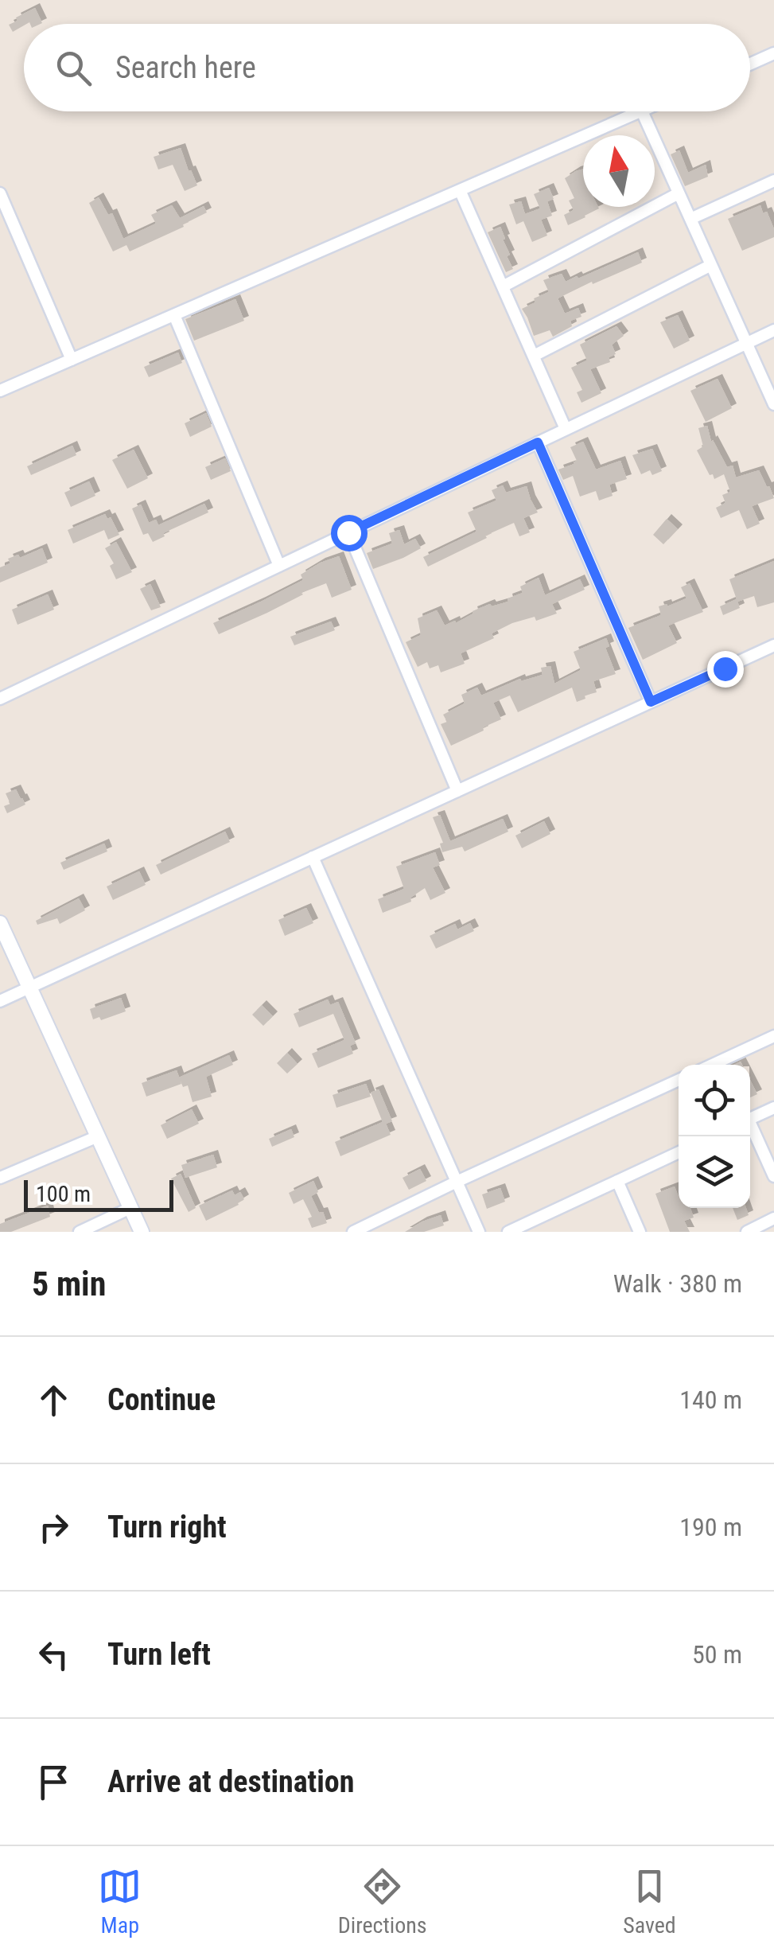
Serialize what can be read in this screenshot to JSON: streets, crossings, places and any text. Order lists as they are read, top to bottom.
{
  "scale_bar": "100 m",
  "north": "top",
  "page": {
    "search": "Search here",
    "scale": "100 m",
    "heading": ["5 min", "Walk · 380 m"],
    "list": [
      ["Continue", "140 m"],
      ["Turn right", "190 m"],
      ["Turn left", "50 m"],
      "Arrive at destination"
    ],
    "nav": ["Map", "Directions", "Saved"]
  }
}
